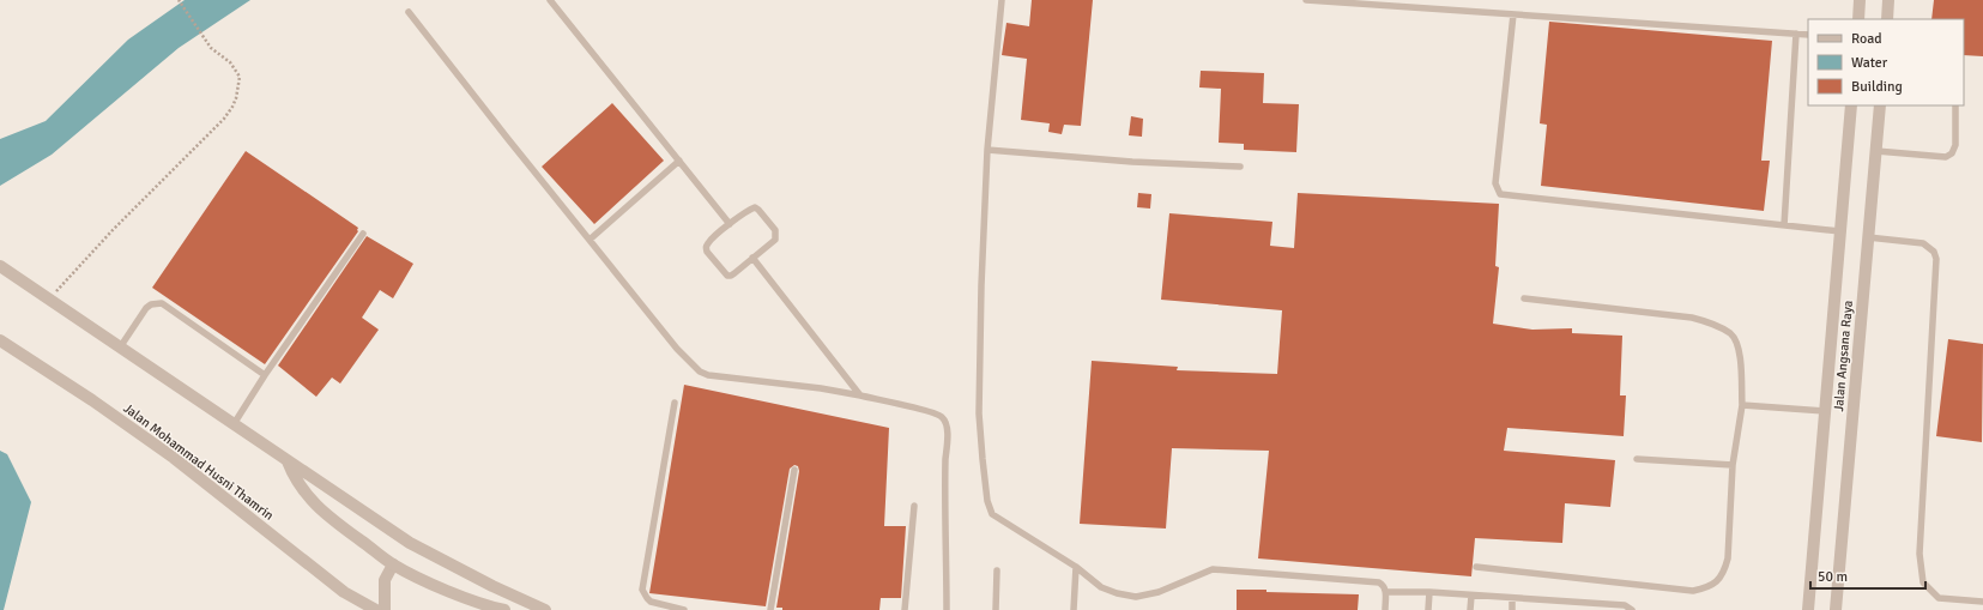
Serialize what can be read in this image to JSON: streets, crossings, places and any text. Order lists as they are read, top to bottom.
{
  "streets": {
    "street": ["Jalan Angsana Raya", "Jalan Mohammad Husni Thamrin"]
  },
  "legend": ["Road", "Water", "Building"],
  "scale_bar": "50 m"
}
